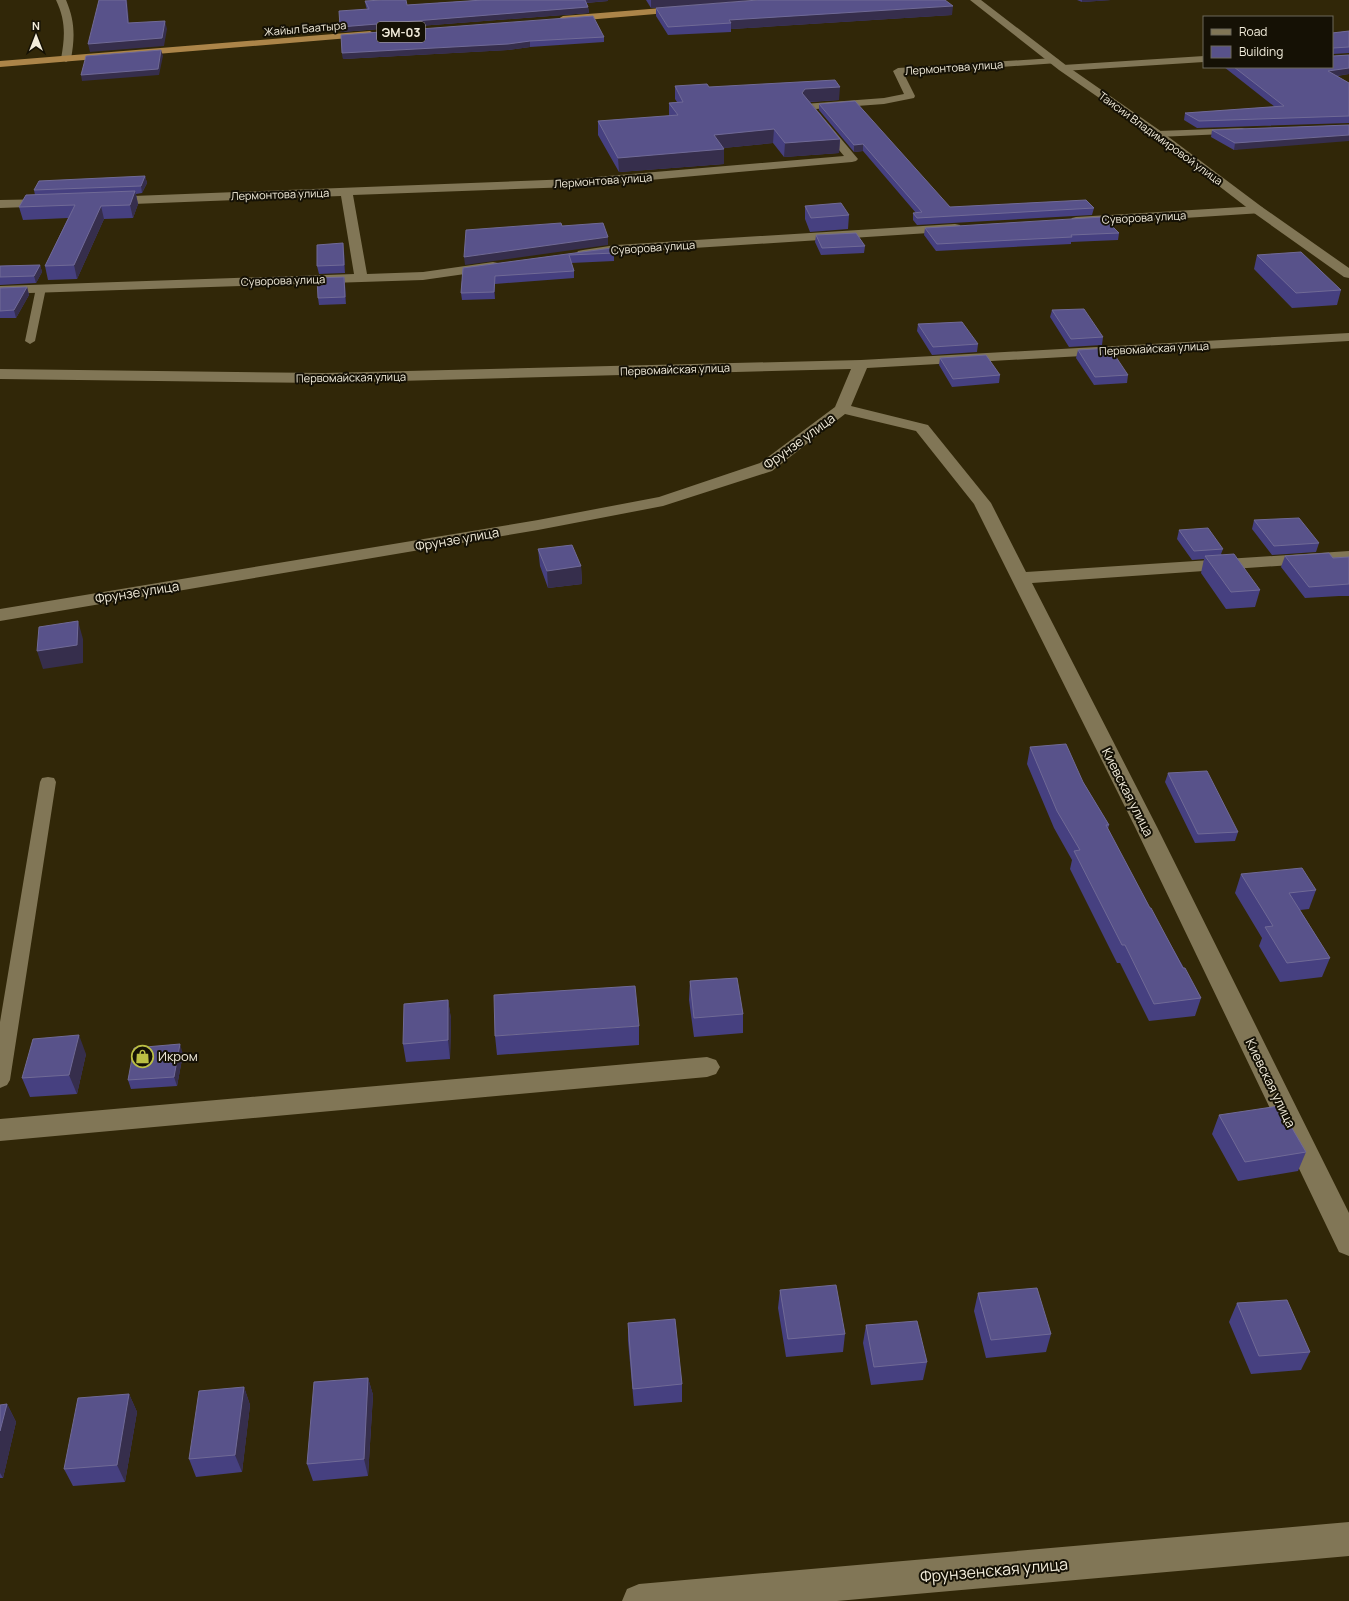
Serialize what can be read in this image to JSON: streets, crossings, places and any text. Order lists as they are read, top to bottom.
{
  "streets": {
    "highway": ["Жайыл Баатыра", "ЭМ-03"],
    "street": [
      "Лермонтова улица",
      "Таисии Владимировой улица",
      "Суворова улица",
      "Первомайская улица",
      "Фрунзе улица",
      "Киевская улица",
      "Фрунзенская улица"
    ]
  },
  "crossings": [
    ["Лермонтова улица", "Таисии Владимировой улица"],
    ["Таисии Владимировой улица", "Суворова улица"],
    ["Первомайская улица", "Фрунзе улица"],
    ["Фрунзе улица", "Киевская улица"]
  ],
  "places": {
    "shop": ["Икром"]
  },
  "legend": ["Road", "Building"],
  "north": "top"
}
